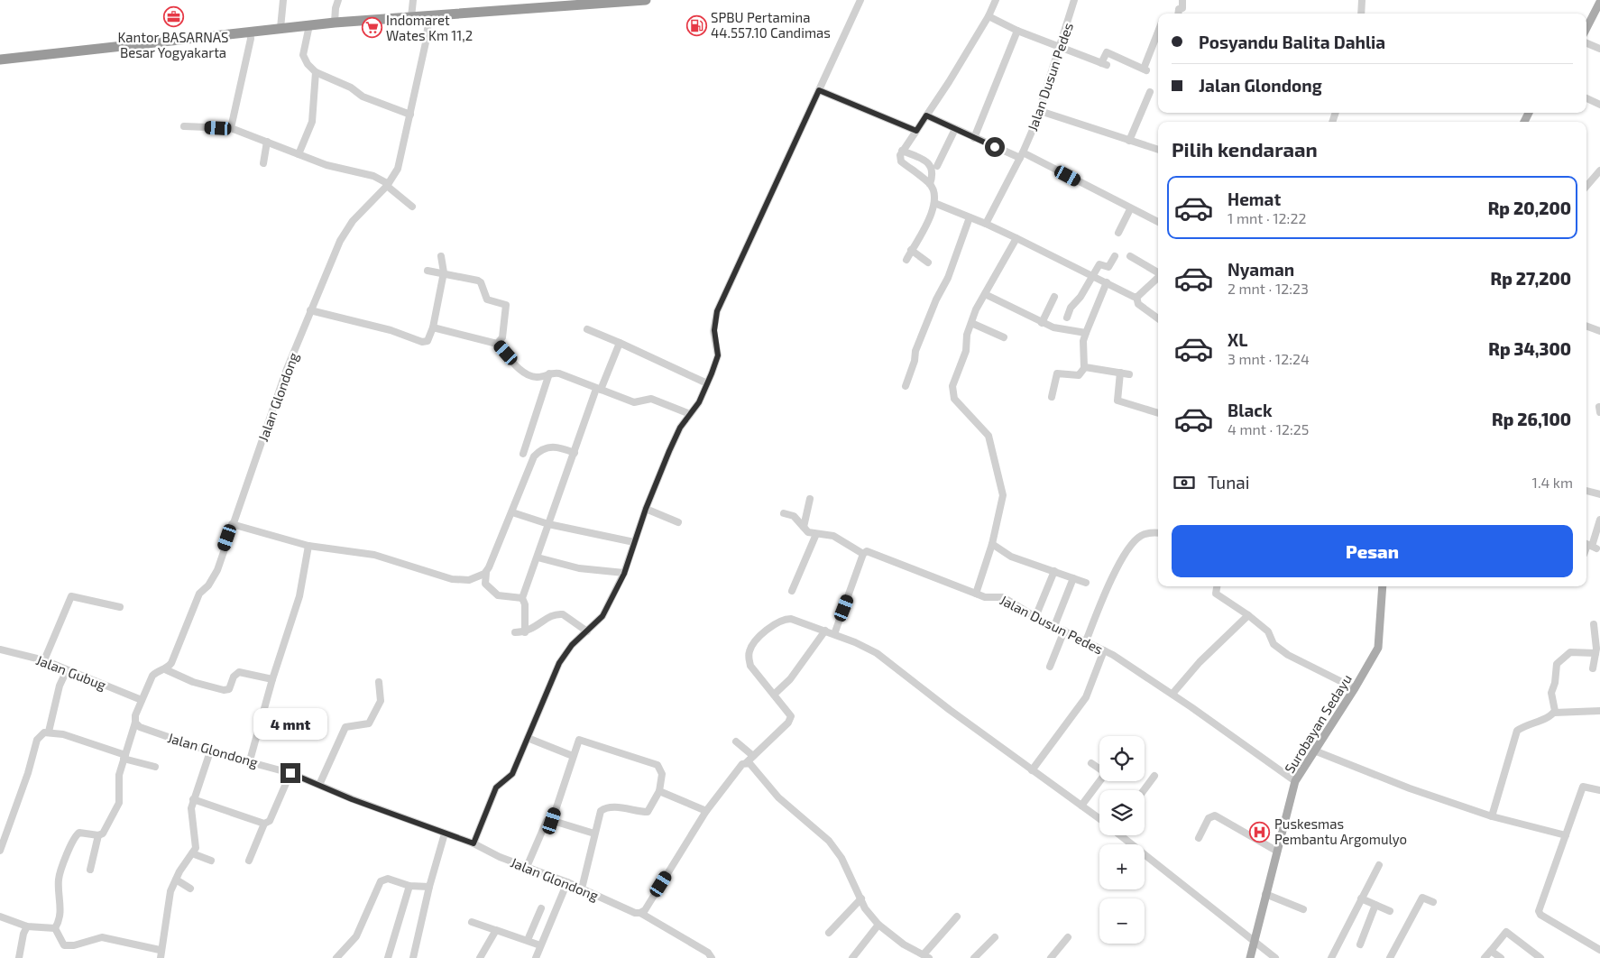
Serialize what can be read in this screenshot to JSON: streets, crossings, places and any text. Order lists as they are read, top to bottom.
{
  "streets": {
    "main road": ["Surobayan Sedayu"],
    "street": ["Jalan Dusun Pedes", "Jalan Glondong", "Jalan Gubug"]
  },
  "crossings": [
    ["Jalan Dusun Pedes", "Surobayan Sedayu"],
    ["Jalan Glondong", "Jalan Gubug"]
  ],
  "places": {
    "office": ["Kantor BASARNAS Besar Yogyakarta"],
    "fuel station": ["SPBU Pertamina 44.557.10 Candimas"],
    "supermarket": ["Indomaret Wates Km 11,2"],
    "hospital": ["Puskesmas Pembantu Argomulyo"]
  },
  "page": {
    "banner": ["Posyandu Balita Dahlia", "Jalan Glondong"],
    "heading": "Pilih kendaraan",
    "list": [
      {
        "name": "Hemat",
        "note": "1 mnt · 12:22",
        "value": "Rp 20,200"
      },
      {
        "name": "Nyaman",
        "note": "2 mnt · 12:23",
        "value": "Rp 27,200"
      },
      {
        "name": "XL",
        "note": "3 mnt · 12:24",
        "value": "Rp 34,300"
      },
      {
        "name": "Black",
        "note": "4 mnt · 12:25",
        "value": "Rp 26,100"
      }
    ],
    "pay": ["Tunai", "1.4 km"],
    "buttons": "Pesan",
    "bubble": "4 mnt",
    "map_buttons": ["+", "−"]
  }
}
